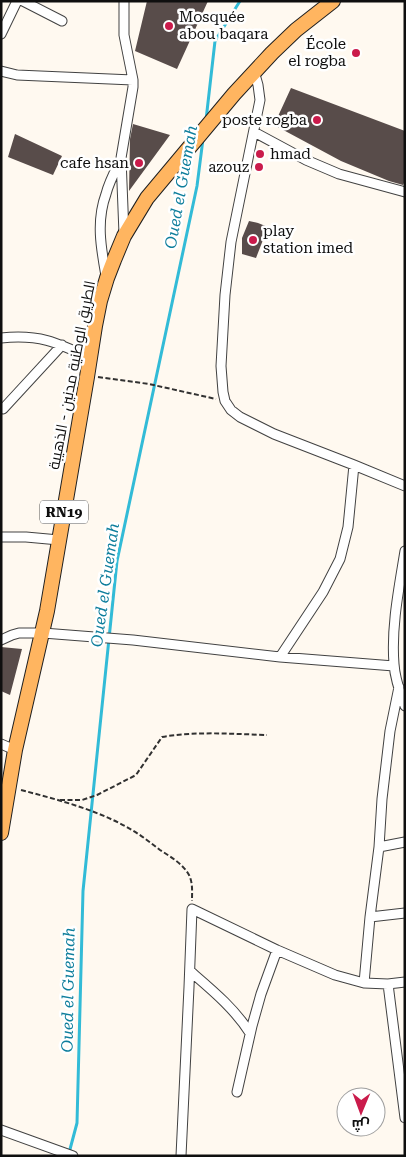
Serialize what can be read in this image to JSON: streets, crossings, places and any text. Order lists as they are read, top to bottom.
{
  "streets": {
    "main road": ["الطريق الوطنية مدنين - الذهيبة", "RN19"]
  },
  "water": ["Oued el Guemah"],
  "places": [
    "Mosquée abou baqara",
    "École el rogba",
    "poste rogba",
    "hmad",
    "cafe hsan",
    "azouz",
    "play station imed"
  ],
  "north": "bottom"
}
